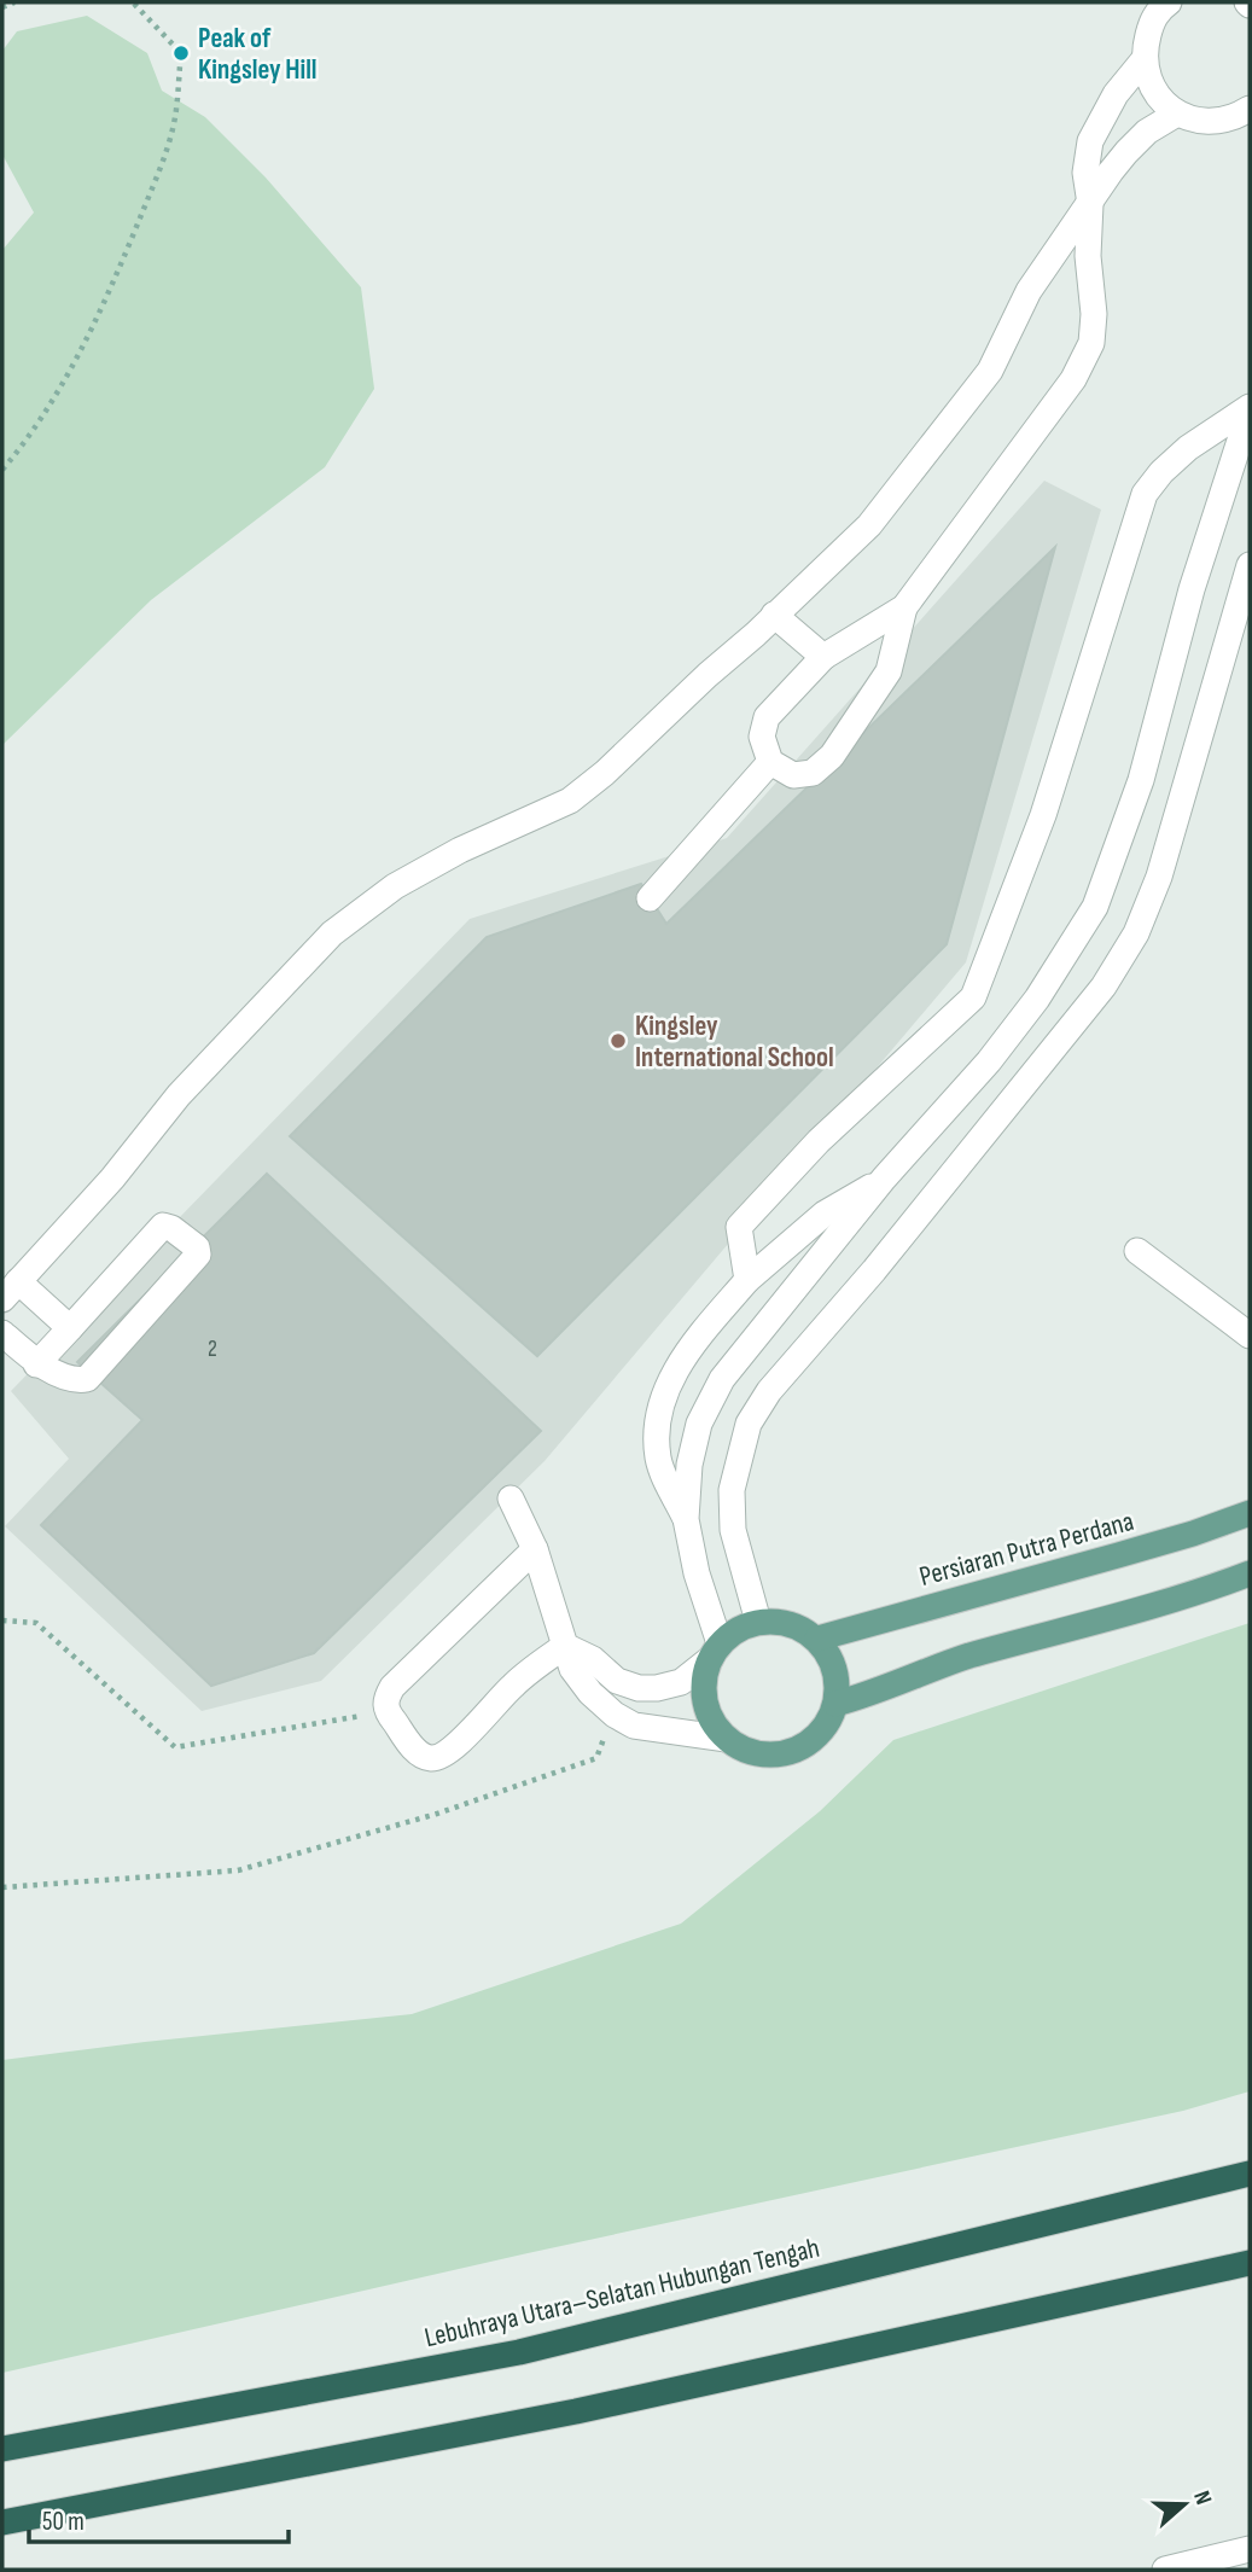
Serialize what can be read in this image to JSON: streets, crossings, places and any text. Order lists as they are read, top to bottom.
{
  "streets": {
    "highway": ["Lebuhraya Utara–Selatan Hubungan Tengah"],
    "main road": ["Persiaran Putra Perdana"]
  },
  "places": ["Peak of Kingsley Hill", "Kingsley International School"],
  "house_numbers": ["2"],
  "scale_bar": "50 m",
  "north": "right"
}
